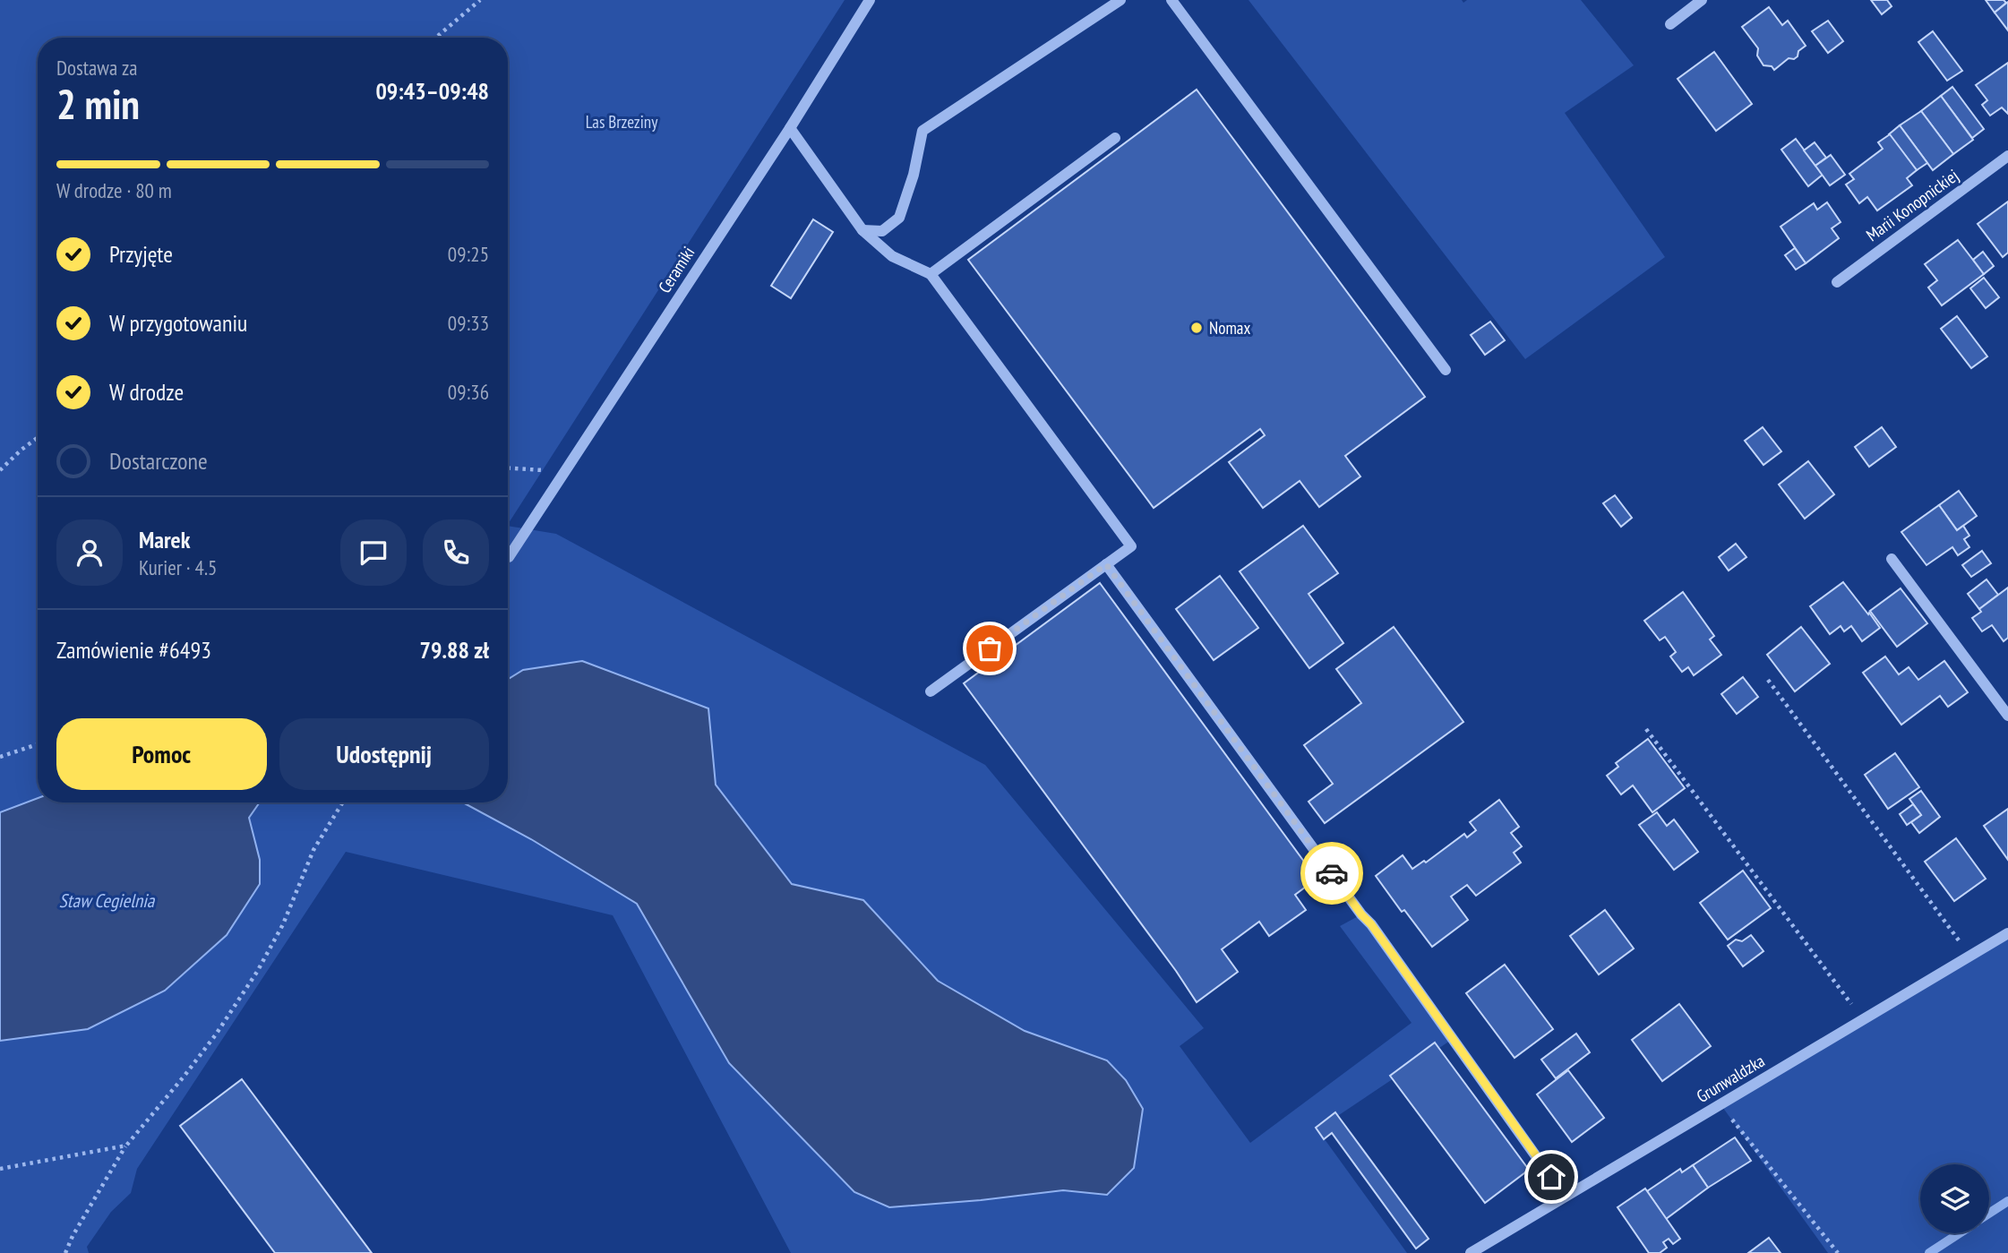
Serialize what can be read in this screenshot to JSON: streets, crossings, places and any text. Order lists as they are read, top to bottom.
{
  "streets": {
    "street": ["Marii Konopnickiej", "Ceramiki", "Grunwaldzka"]
  },
  "water": ["Staw Cegielnia"],
  "parks": ["Las Brzeziny"],
  "places": ["Nomax"],
  "page": {
    "heading": ["2 min", "Dostawa za", "09:43–09:48"],
    "panel": [
      "Marek",
      "Kurier · 4.5",
      "Zamówienie #6493",
      "79.88 zł"
    ],
    "bar": "W drodze · 80 m",
    "list": [
      ["Przyjęte", "09:25"],
      ["W przygotowaniu", "09:33"],
      ["W drodze", "09:36"],
      "Dostarczone"
    ],
    "buttons": ["Pomoc", "Udostępnij"]
  }
}
